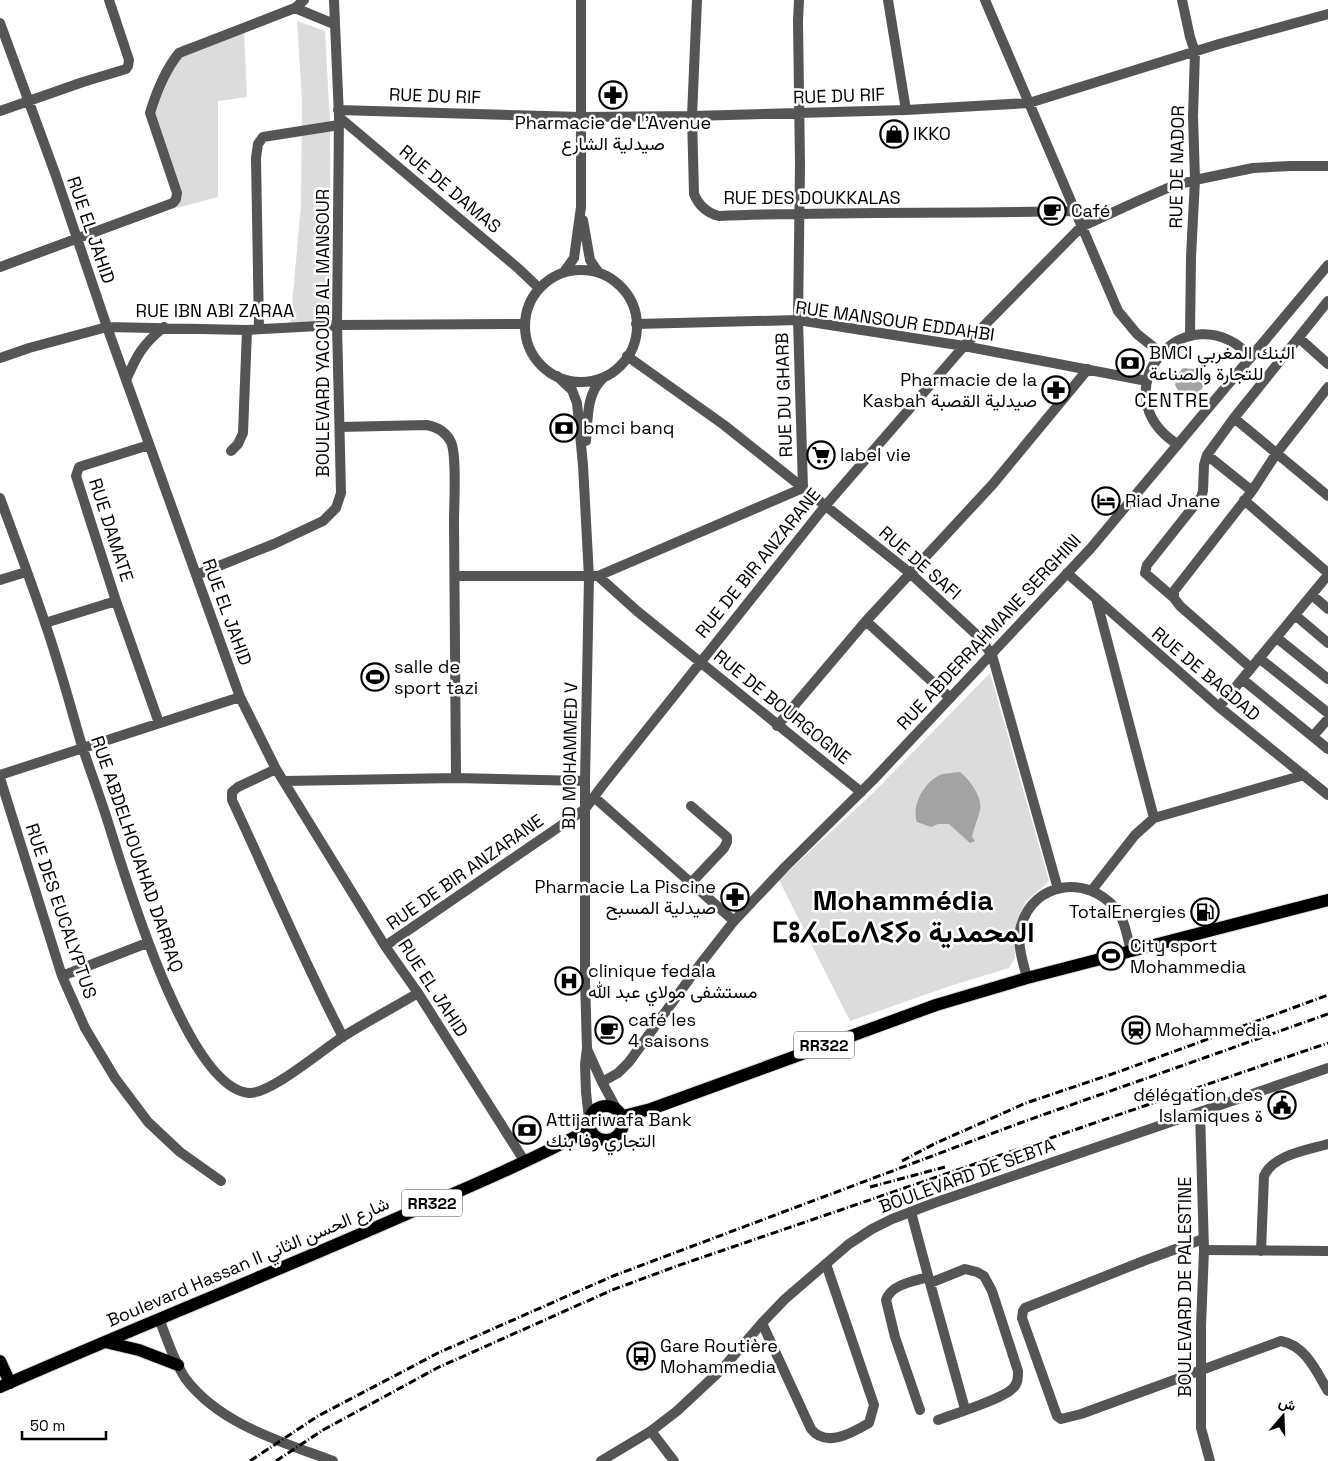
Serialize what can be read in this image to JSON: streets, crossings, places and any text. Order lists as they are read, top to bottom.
{
  "streets": {
    "main road": ["RR322", "Boulevard Hassan II شارع الحسن الثاني"],
    "street": [
      "RUE DU RIF",
      "RUE DE NADOR",
      "RUE DE DAMAS",
      "RUE DES DOUKKALAS",
      "RUE EL JAHID",
      "RUE IBN ABI ZARAA",
      "RUE MANSOUR EDDAHBI",
      "BOULEVARD YACOUB AL MANSOUR",
      "RUE DU GHARB",
      "RUE DAMATE",
      "RUE DE BIR ANZARANE",
      "RUE DE SAFI",
      "RUE ABDERRAHMANE SERGHINI",
      "RUE DE BAGDAD",
      "RUE DE BOURGOGNE",
      "BD MOHAMMED V",
      "RUE ABDELHOUAHAD DARRAQ",
      "RUE DES EUCALYPTUS",
      "BOULEVARD DE SEBTA",
      "BOULEVARD DE PALESTINE"
    ]
  },
  "crossings": [
    ["RUE DU RIF", "RUE DE NADOR"],
    ["RUE DU RIF", "RUE DE DAMAS"],
    ["RUE DU RIF", "RUE DES DOUKKALAS"],
    ["RUE DU RIF", "RUE IBN ABI ZARAA"],
    ["RUE DU RIF", "BOULEVARD YACOUB AL MANSOUR"],
    ["RUE DU RIF", "RUE DU GHARB"],
    ["RUE DE NADOR", "RUE DE BIR ANZARANE"],
    ["RUE DE DAMAS", "RUE IBN ABI ZARAA"],
    ["RUE DE DAMAS", "RUE MANSOUR EDDAHBI"],
    ["RUE DE DAMAS", "BOULEVARD YACOUB AL MANSOUR"],
    ["RUE DE DAMAS", "RUE DE SAFI"],
    ["RUE DE DAMAS", "BD MOHAMMED V"],
    ["RUE DES DOUKKALAS", "RUE DU GHARB"],
    ["RUE EL JAHID", "RUE IBN ABI ZARAA"],
    ["RUE EL JAHID", "BOULEVARD YACOUB AL MANSOUR"],
    ["RUE EL JAHID", "RUE DAMATE"],
    ["RUE EL JAHID", "RUE DE BIR ANZARANE"],
    ["RUE EL JAHID", "RUE ABDELHOUAHAD DARRAQ"],
    ["RUE EL JAHID", "Boulevard Hassan II شارع الحسن الثاني"],
    ["RUE IBN ABI ZARAA", "RUE MANSOUR EDDAHBI"],
    ["RUE IBN ABI ZARAA", "BOULEVARD YACOUB AL MANSOUR"],
    ["RUE IBN ABI ZARAA", "RUE DE SAFI"],
    ["RUE IBN ABI ZARAA", "BD MOHAMMED V"],
    ["RUE MANSOUR EDDAHBI", "RUE DU GHARB"],
    ["RUE MANSOUR EDDAHBI", "RUE DE BIR ANZARANE"],
    ["RUE MANSOUR EDDAHBI", "RUE DE SAFI"],
    ["RUE MANSOUR EDDAHBI", "BD MOHAMMED V"],
    ["RUE DU GHARB", "RUE DE SAFI"],
    ["RUE DAMATE", "RUE ABDELHOUAHAD DARRAQ"],
    ["RUE DE BIR ANZARANE", "RUE DE SAFI"],
    ["RUE DE BIR ANZARANE", "RUE DE BOURGOGNE"],
    ["RUE DE BIR ANZARANE", "BD MOHAMMED V"],
    ["RUE DE SAFI", "RUE ABDERRAHMANE SERGHINI"],
    ["RUE DE SAFI", "BD MOHAMMED V"],
    ["RUE ABDERRAHMANE SERGHINI", "RUE DE BAGDAD"],
    ["RUE ABDERRAHMANE SERGHINI", "RUE DE BOURGOGNE"],
    ["RUE ABDERRAHMANE SERGHINI", "BD MOHAMMED V"],
    ["RUE DE BOURGOGNE", "BD MOHAMMED V"],
    ["BD MOHAMMED V", "RR322"],
    ["BD MOHAMMED V", "Boulevard Hassan II شارع الحسن الثاني"],
    ["RR322", "Boulevard Hassan II شارع الحسن الثاني"],
    ["BOULEVARD DE SEBTA", "BOULEVARD DE PALESTINE"]
  ],
  "districts": ["CENTRE", "Mohammédia ⵎⵓⵃⴰⵎⴰⴷⵉⵢⴰ المحمدية"],
  "places": {
    "pharmacy": ["Pharmacie de L'Avenue صيدلية الشارع", "Pharmacie de la Kasbah صيدلية القصبة", "Pharmacie La Piscine صيدلية المسبح"],
    "shop": ["IKKO"],
    "cafe": ["Café", "café les 4 saisons"],
    "bank": ["BMCI البنك المغربي للتجارة والصناعة", "bmci banq", "Attijariwafa Bank التجاري وفا بنك"],
    "supermarket": ["label vie"],
    "hotel": ["Riad Jnane"],
    "sports": ["salle de sport tazi", "City sport Mohammedia"],
    "fuel station": ["TotalEnergies"],
    "hospital": ["clinique fedala مستشفى مولاي عبد الله"],
    "station": ["Mohammedia"],
    "public building": ["délégation des Islamiques ة"],
    "bus stop": ["Gare Routière Mohammedia"]
  },
  "scale_bar": "50 m",
  "north": "top"
}
